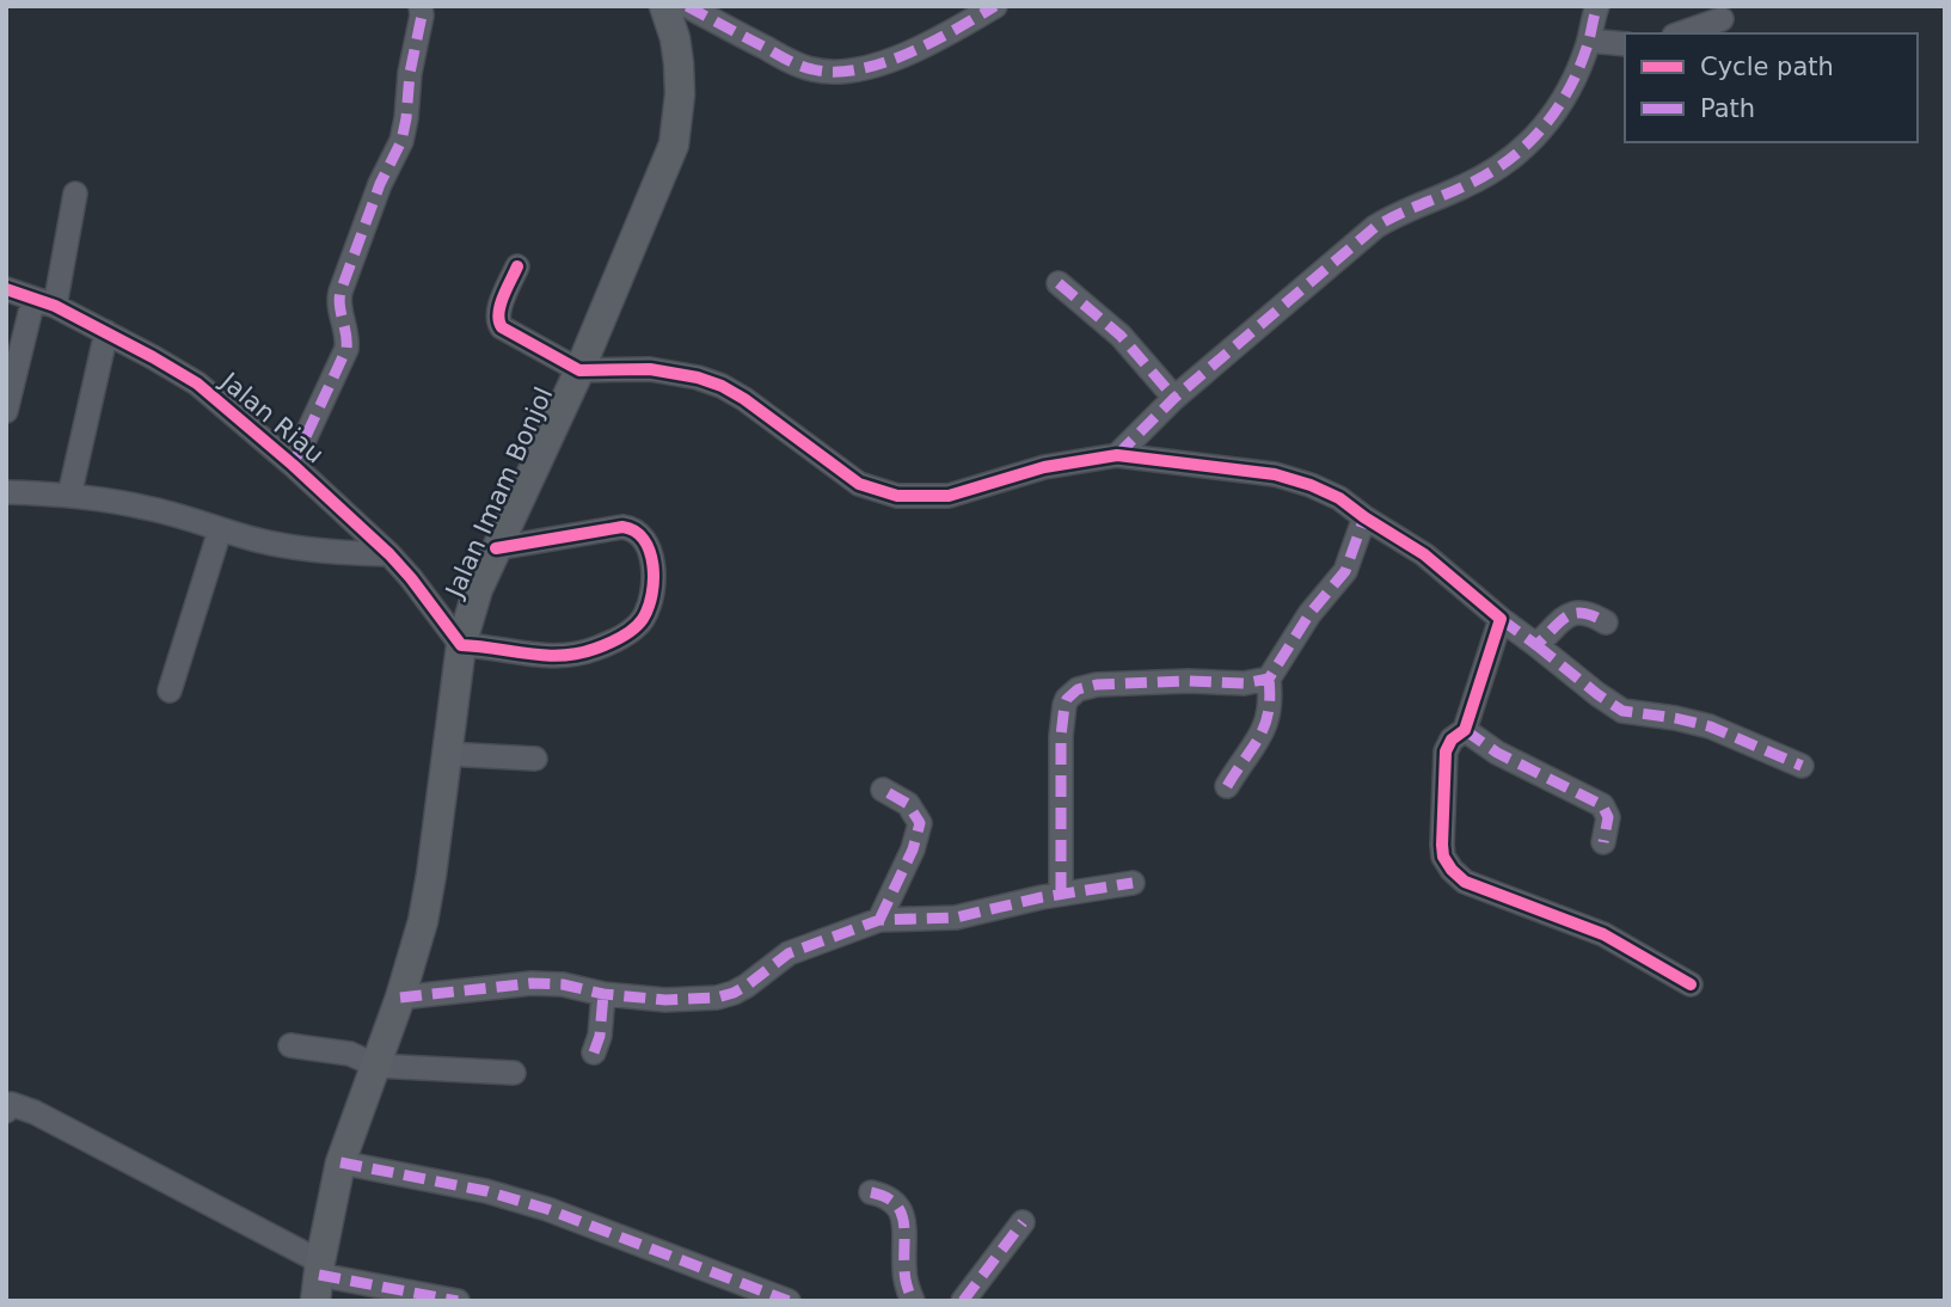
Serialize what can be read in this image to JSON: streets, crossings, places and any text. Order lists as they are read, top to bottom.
{
  "streets": {
    "main road": ["Jalan Imam Bonjol"],
    "street": ["Jalan Riau"]
  },
  "crossings": [
    ["Jalan Riau", "Jalan Imam Bonjol"]
  ],
  "legend": ["Cycle path", "Path"]
}
